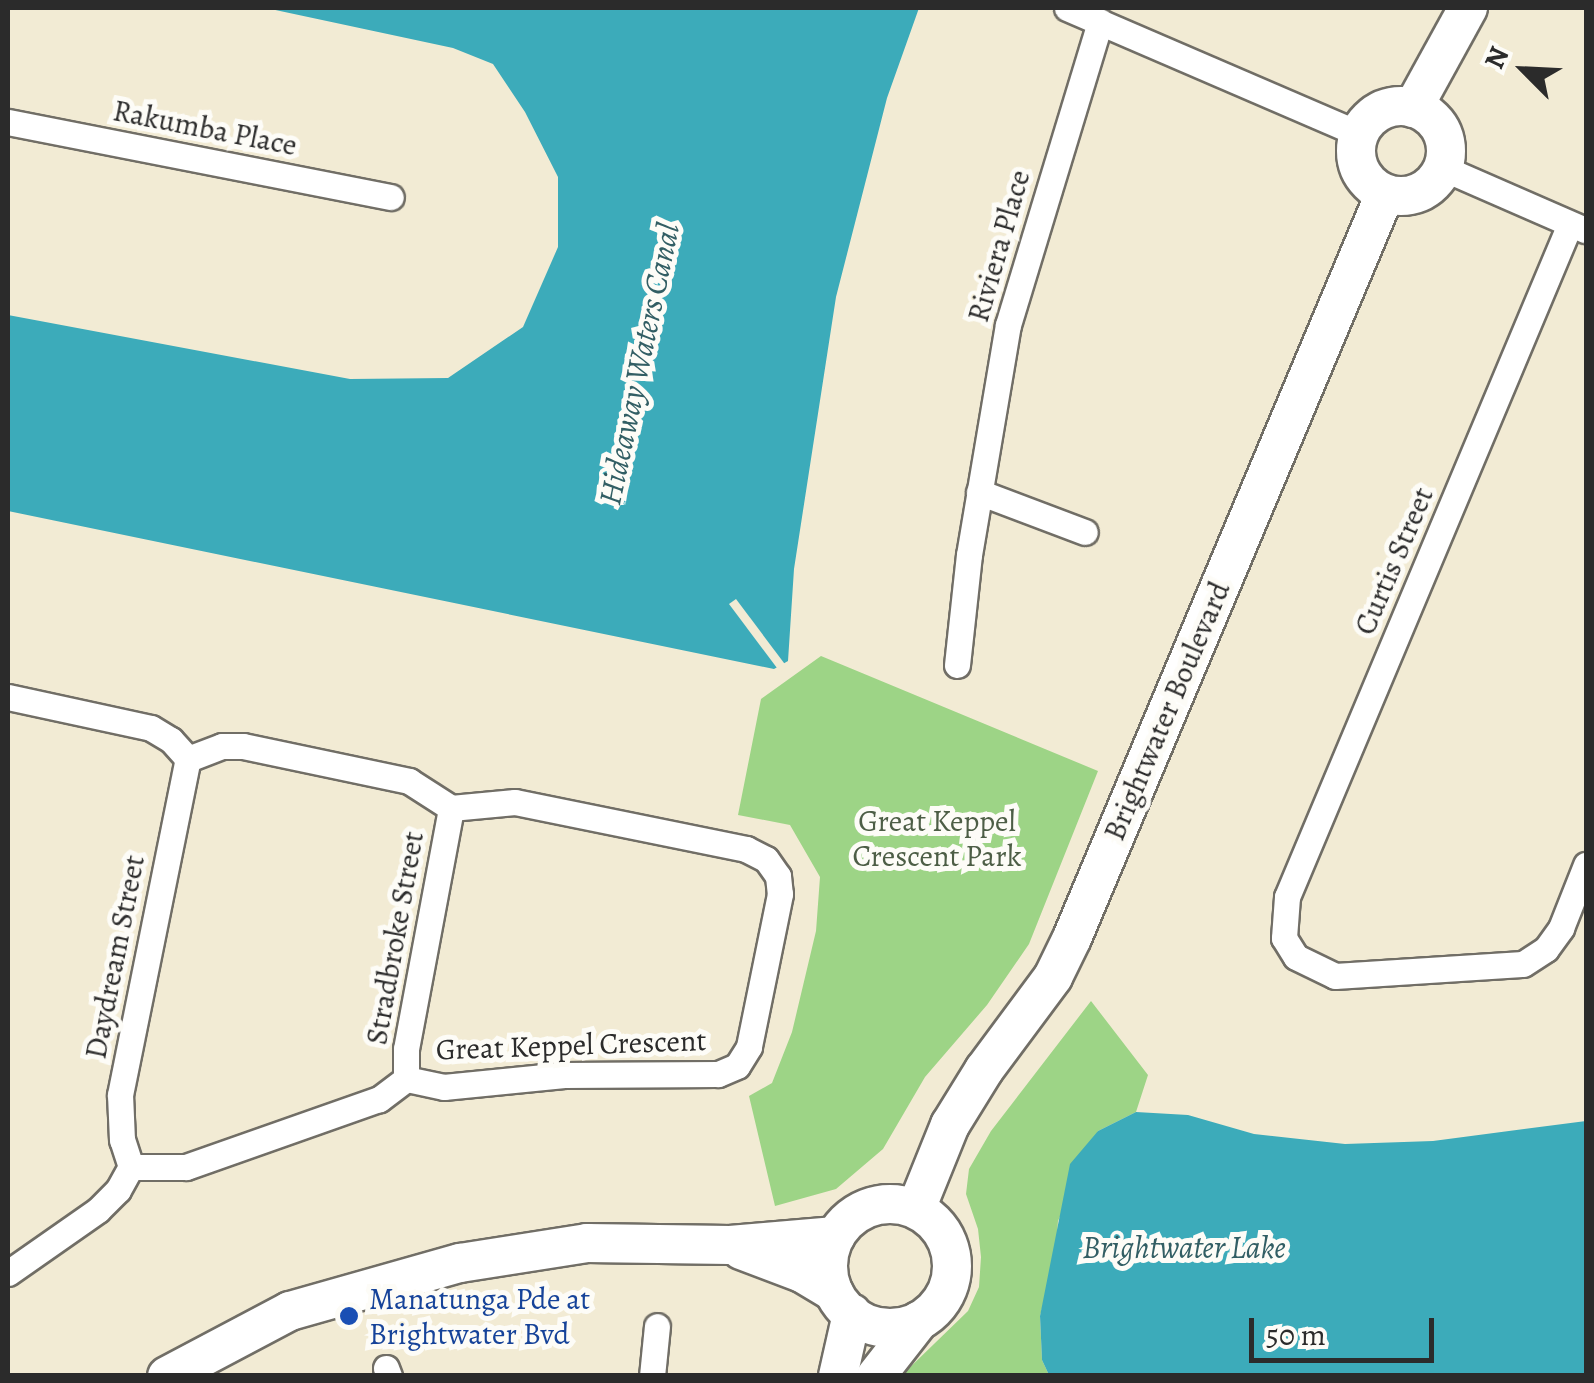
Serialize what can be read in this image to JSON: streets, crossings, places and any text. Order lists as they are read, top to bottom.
{
  "streets": {
    "street": [
      "Rakumba Place",
      "Riviera Place",
      "Curtis Street",
      "Brightwater Boulevard",
      "Stradbroke Street",
      "Daydream Street",
      "Great Keppel Crescent"
    ]
  },
  "crossings": [
    ["Stradbroke Street", "Great Keppel Crescent"],
    ["Daydream Street", "Great Keppel Crescent"]
  ],
  "water": ["Hideaway Waters Canal", "Brightwater Lake"],
  "parks": ["Great Keppel Crescent Park"],
  "places": ["Manatunga Pde at Brightwater Bvd"],
  "scale_bar": "50 m",
  "north": "top left"
}
